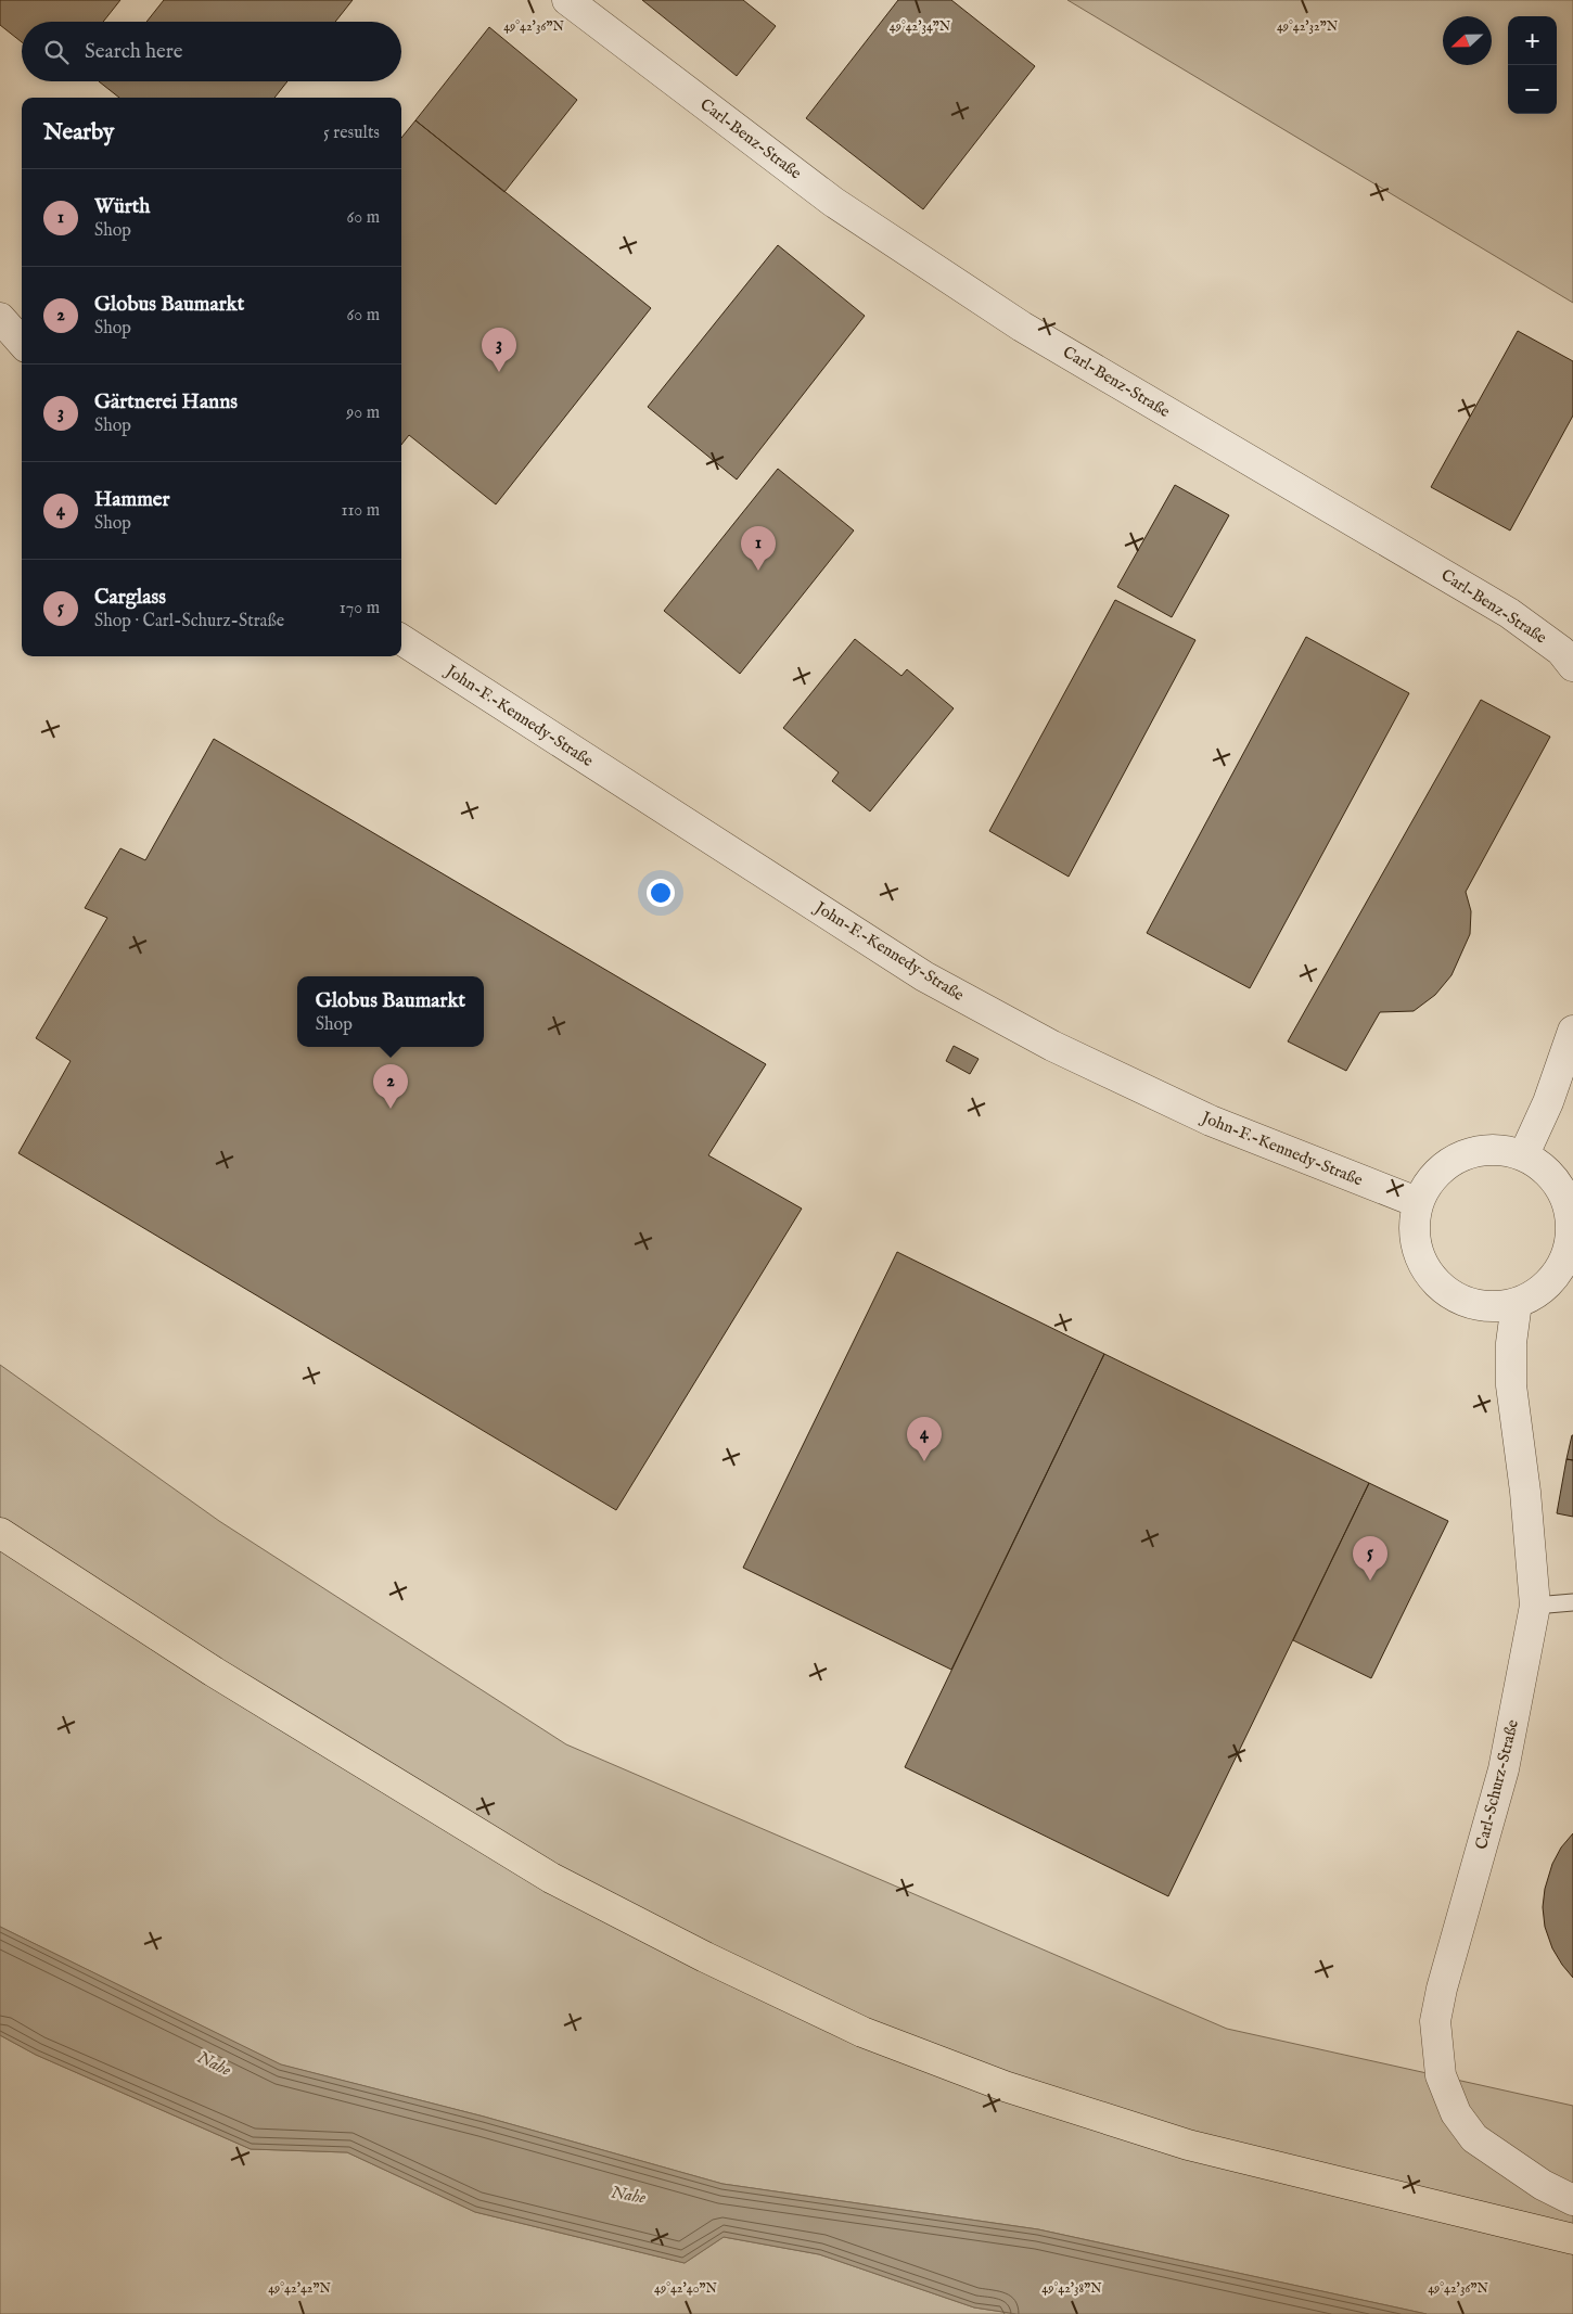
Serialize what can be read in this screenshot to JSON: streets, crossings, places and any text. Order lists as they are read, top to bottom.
{
  "streets": {
    "street": ["Carl-Benz-Straße", "John-F.-Kennedy-Straße", "Carl-Schurz-Straße"]
  },
  "crossings": [
    ["John-F.-Kennedy-Straße", "Carl-Schurz-Straße"]
  ],
  "water": ["Nahe"],
  "north": "left",
  "page": {
    "map_buttons": ["+", "−"],
    "search": "Search here",
    "heading": ["Nearby", "5 results"],
    "list": [
      {
        "mark": "1",
        "name": "Würth",
        "note": "Shop",
        "value": "60 m"
      },
      {
        "mark": "2",
        "name": "Globus Baumarkt",
        "note": "Shop",
        "value": "60 m"
      },
      {
        "mark": "3",
        "name": "Gärtnerei Hanns",
        "note": "Shop",
        "value": "90 m"
      },
      {
        "mark": "4",
        "name": "Hammer",
        "note": "Shop",
        "value": "110 m"
      },
      {
        "mark": "5",
        "name": "Carglass",
        "note": "Shop · Carl-Schurz-Straße",
        "value": "170 m"
      }
    ],
    "pins": [
      "3",
      "1",
      "2",
      "4",
      "5"
    ],
    "popup": ["Globus Baumarkt", "Shop"]
  },
  "coordinates": [
    "49°42'36\"N",
    "49°42'34\"N",
    "49°42'32\"N",
    "49°42'42\"N",
    "49°42'40\"N",
    "49°42'38\"N"
  ]
}
